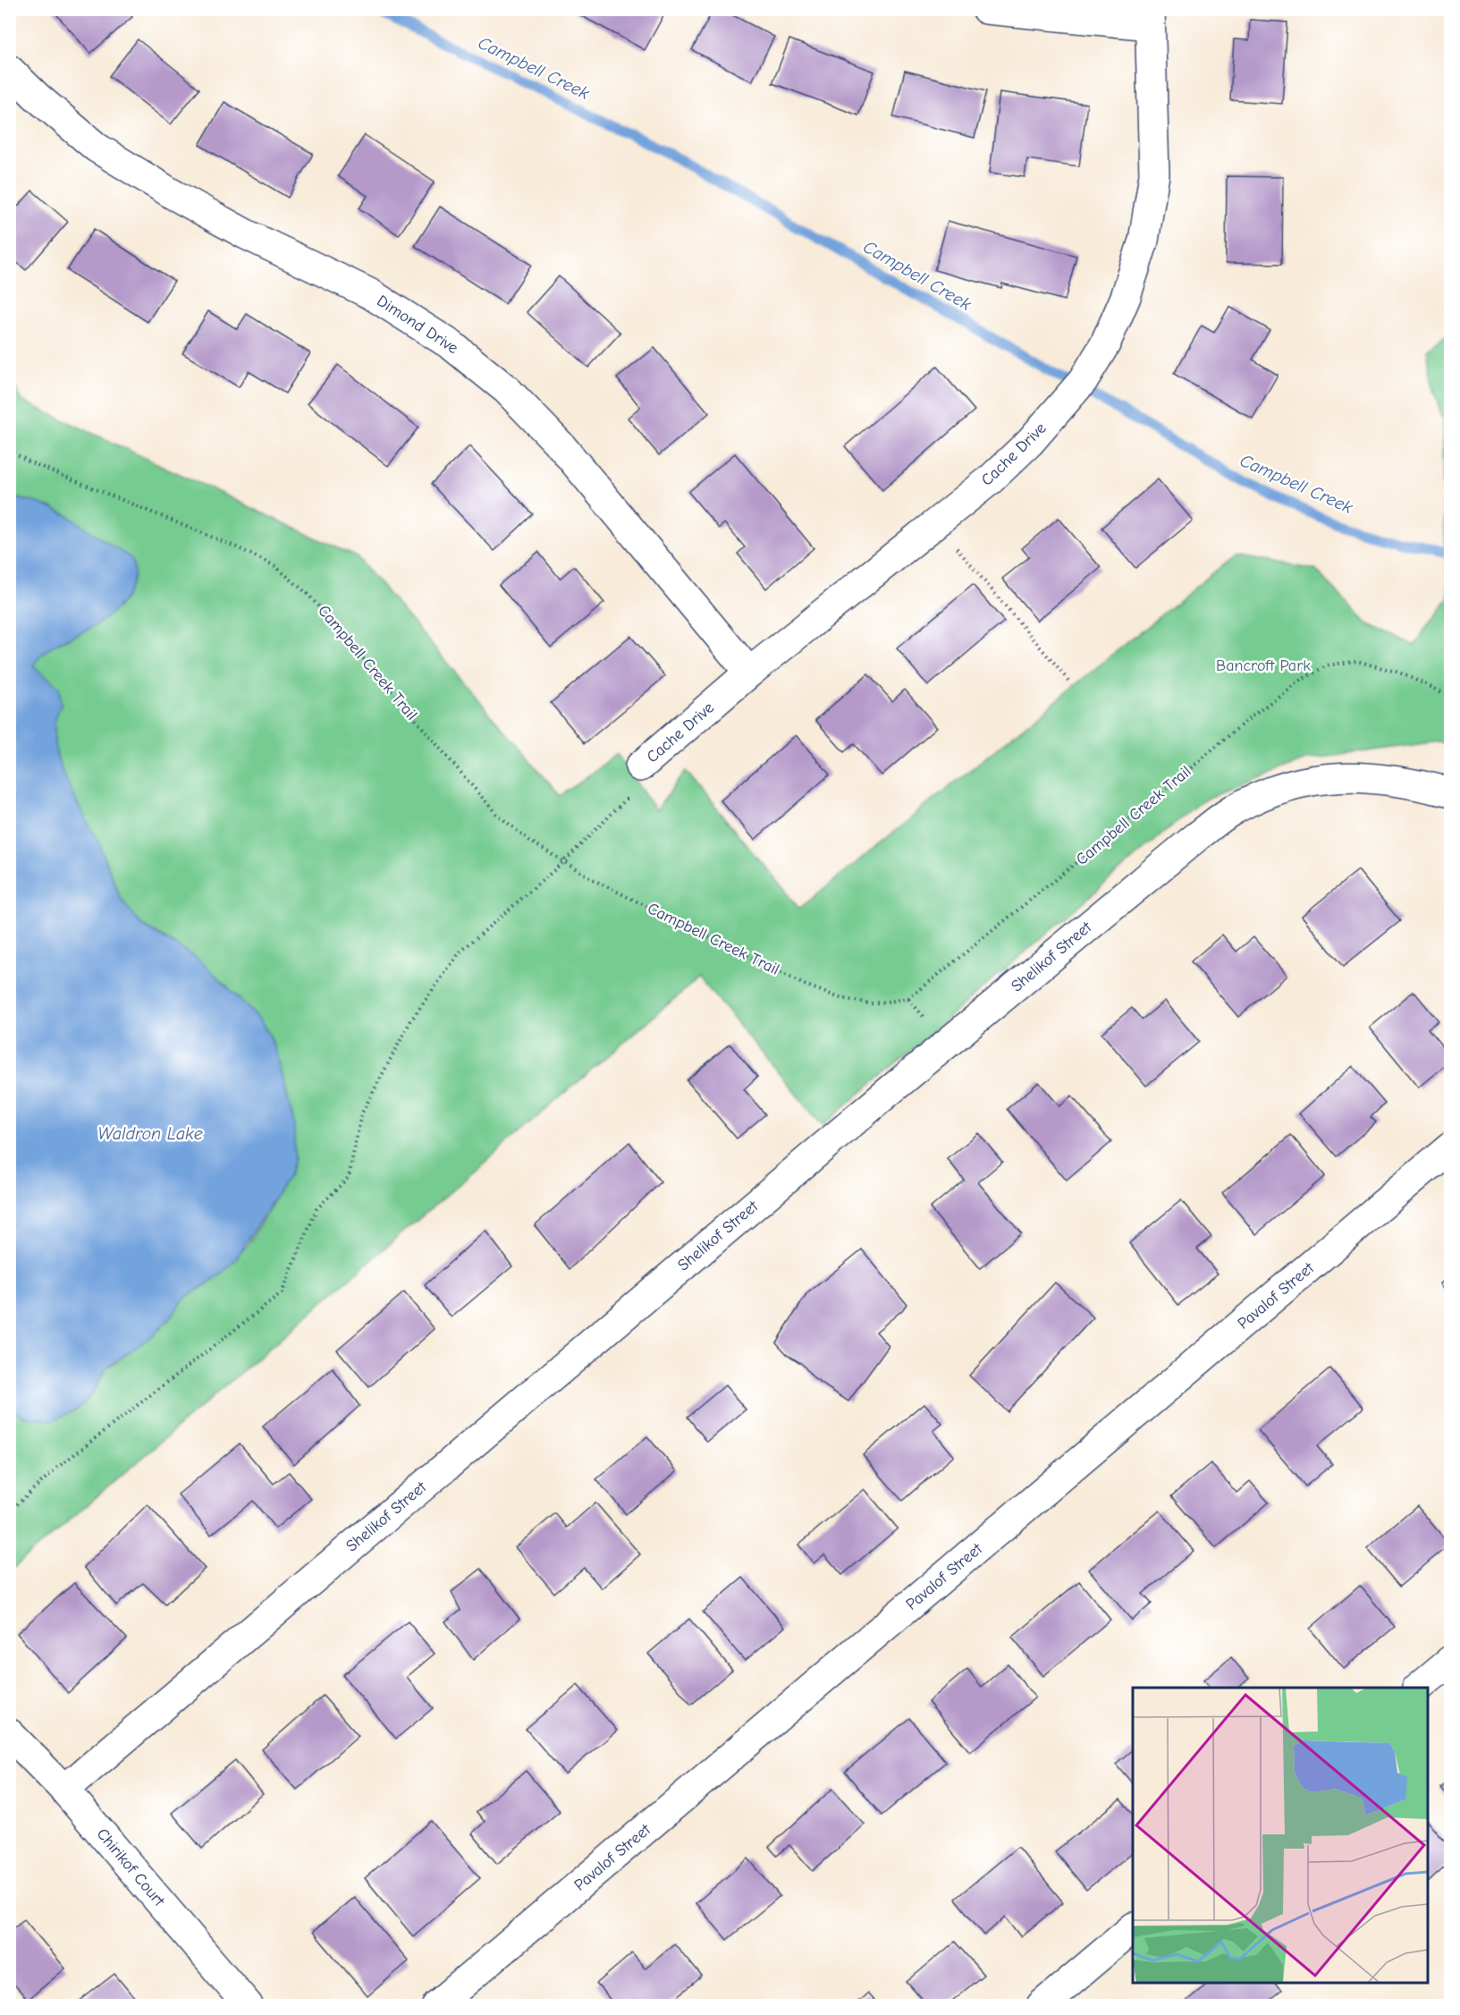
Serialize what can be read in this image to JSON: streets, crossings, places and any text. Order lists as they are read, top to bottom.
{
  "streets": {
    "street": [
      "Dimond Drive",
      "Cache Drive",
      "Shelikof Street",
      "Pavalof Street",
      "Chirikof Court"
    ],
    "path": ["Campbell Creek Trail"]
  },
  "crossings": [
    ["Dimond Drive", "Cache Drive"],
    ["Shelikof Street", "Chirikof Court"]
  ],
  "water": ["Campbell Creek", "Waldron Lake"],
  "parks": ["Bancroft Park"]
}
